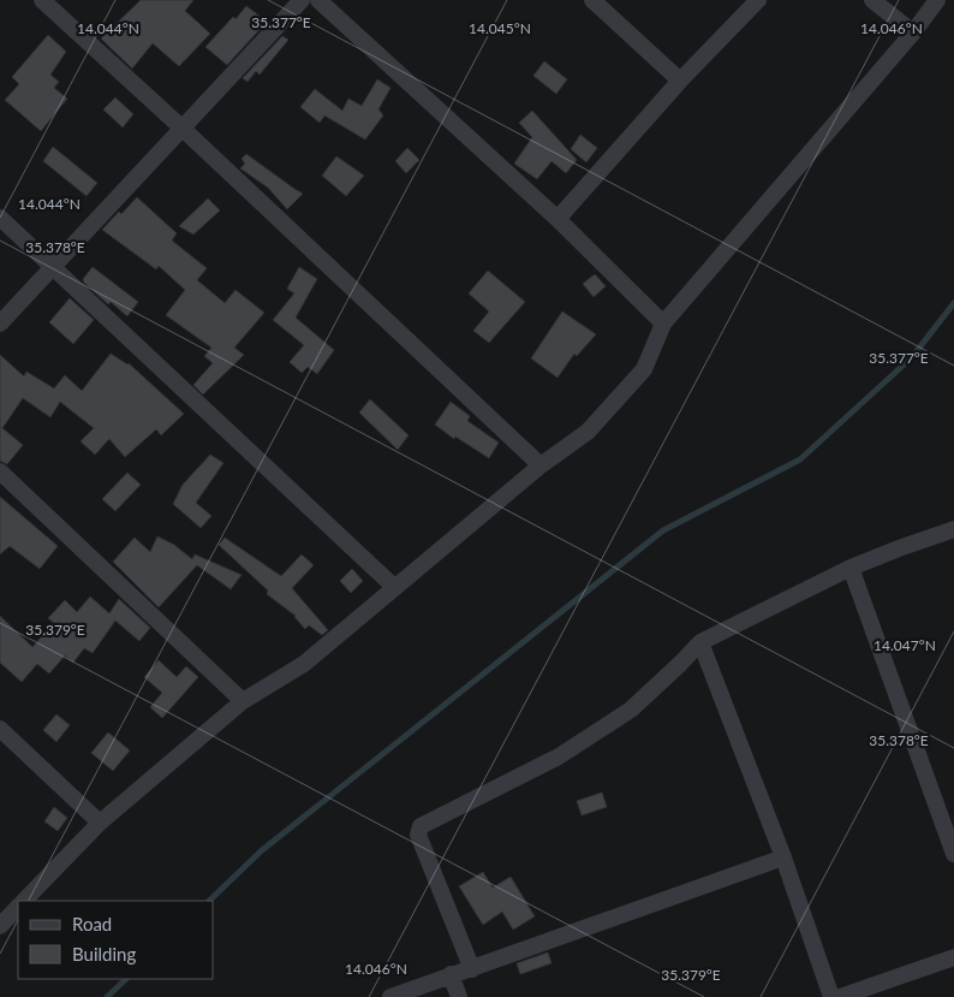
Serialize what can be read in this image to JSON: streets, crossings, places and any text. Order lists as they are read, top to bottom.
{
  "legend": ["Road", "Building"],
  "coordinates": [
    "35.377°E",
    "14.044°N",
    "14.045°N",
    "14.046°N",
    "35.378°E",
    "35.379°E",
    "14.047°N"
  ]
}
